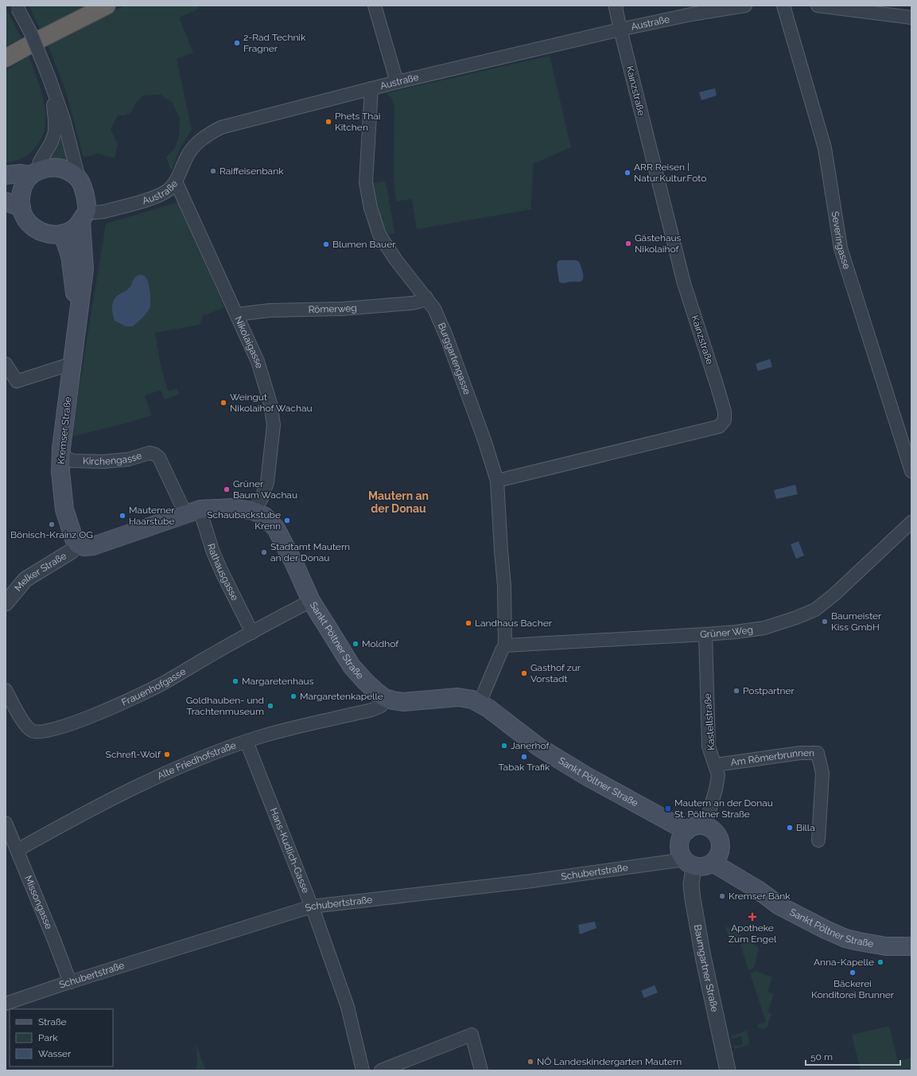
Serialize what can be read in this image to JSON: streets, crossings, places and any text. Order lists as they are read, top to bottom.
{
  "streets": {
    "main road": ["Kremser Straße", "Sankt Pöltner Straße"],
    "street": [
      "Austraße",
      "Kainzstraße",
      "Severingasse",
      "Römerweg",
      "Nikolaigasse",
      "Burggartengasse",
      "Kirchengasse",
      "Rathausgasse",
      "Melker Straße",
      "Grüner Weg",
      "Frauenhofgasse",
      "Kastellstraße",
      "Am Römerbrunnen",
      "Alte Friedhofstraße",
      "Hans-Kudlich-Gasse",
      "Schubertstraße",
      "Missongasse",
      "Baumgartner Straße"
    ]
  },
  "crossings": [
    ["Austraße", "Kainzstraße"],
    ["Austraße", "Nikolaigasse"],
    ["Austraße", "Burggartengasse"],
    ["Austraße", "Kremser Straße"],
    ["Kainzstraße", "Burggartengasse"],
    ["Römerweg", "Nikolaigasse"],
    ["Römerweg", "Burggartengasse"],
    ["Nikolaigasse", "Sankt Pöltner Straße"],
    ["Burggartengasse", "Grüner Weg"],
    ["Kremser Straße", "Kirchengasse"],
    ["Kremser Straße", "Melker Straße"],
    ["Kremser Straße", "Sankt Pöltner Straße"],
    ["Kirchengasse", "Rathausgasse"],
    ["Kirchengasse", "Sankt Pöltner Straße"],
    ["Rathausgasse", "Sankt Pöltner Straße"],
    ["Rathausgasse", "Frauenhofgasse"],
    ["Melker Straße", "Sankt Pöltner Straße"],
    ["Grüner Weg", "Kastellstraße"],
    ["Sankt Pöltner Straße", "Frauenhofgasse"],
    ["Sankt Pöltner Straße", "Kastellstraße"],
    ["Sankt Pöltner Straße", "Alte Friedhofstraße"],
    ["Sankt Pöltner Straße", "Schubertstraße"],
    ["Sankt Pöltner Straße", "Baumgartner Straße"],
    ["Kastellstraße", "Am Römerbrunnen"],
    ["Kastellstraße", "Schubertstraße"],
    ["Kastellstraße", "Baumgartner Straße"],
    ["Alte Friedhofstraße", "Hans-Kudlich-Gasse"],
    ["Alte Friedhofstraße", "Missongasse"],
    ["Hans-Kudlich-Gasse", "Schubertstraße"],
    ["Schubertstraße", "Missongasse"],
    ["Schubertstraße", "Baumgartner Straße"]
  ],
  "districts": ["Mautern an der Donau"],
  "places": {
    "other": [
      "2-Rad Technik Fragner",
      "Phets Thai Kitchen",
      "Raiffeisenbank",
      "ARR Reisen | Natur.Kultur.Foto",
      "Gästehaus Nikolaihof",
      "Blumen Bauer",
      "Weingut Nikolaihof Wachau",
      "Grüner Baum Wachau",
      "Mauterner Haarstube",
      "Schaubackstube Krenn",
      "Bönisch-Krainz OG",
      "Stadtamt Mautern an der Donau",
      "Baumeister Kiss GmbH",
      "Landhaus Bacher",
      "Moldhof",
      "Gasthof zur Vorstadt",
      "Margaretenhaus",
      "Postpartner",
      "Margaretenkapelle",
      "Goldhauben- und Trachtenmuseum",
      "Janerhof",
      "Schrefl-Wolf",
      "Tabak Trafik",
      "Billa",
      "Kremser Bank",
      "Anna-Kapelle",
      "Bäckerei Konditorei Brunner",
      "NÖ Landeskindergarten Mautern"
    ],
    "transit": ["Mautern an der Donau St. Pöltner Straße"],
    "health": ["Apotheke Zum Engel"]
  },
  "legend": ["Straße", "Park", "Wasser"],
  "scale_bar": "50 m"
}
